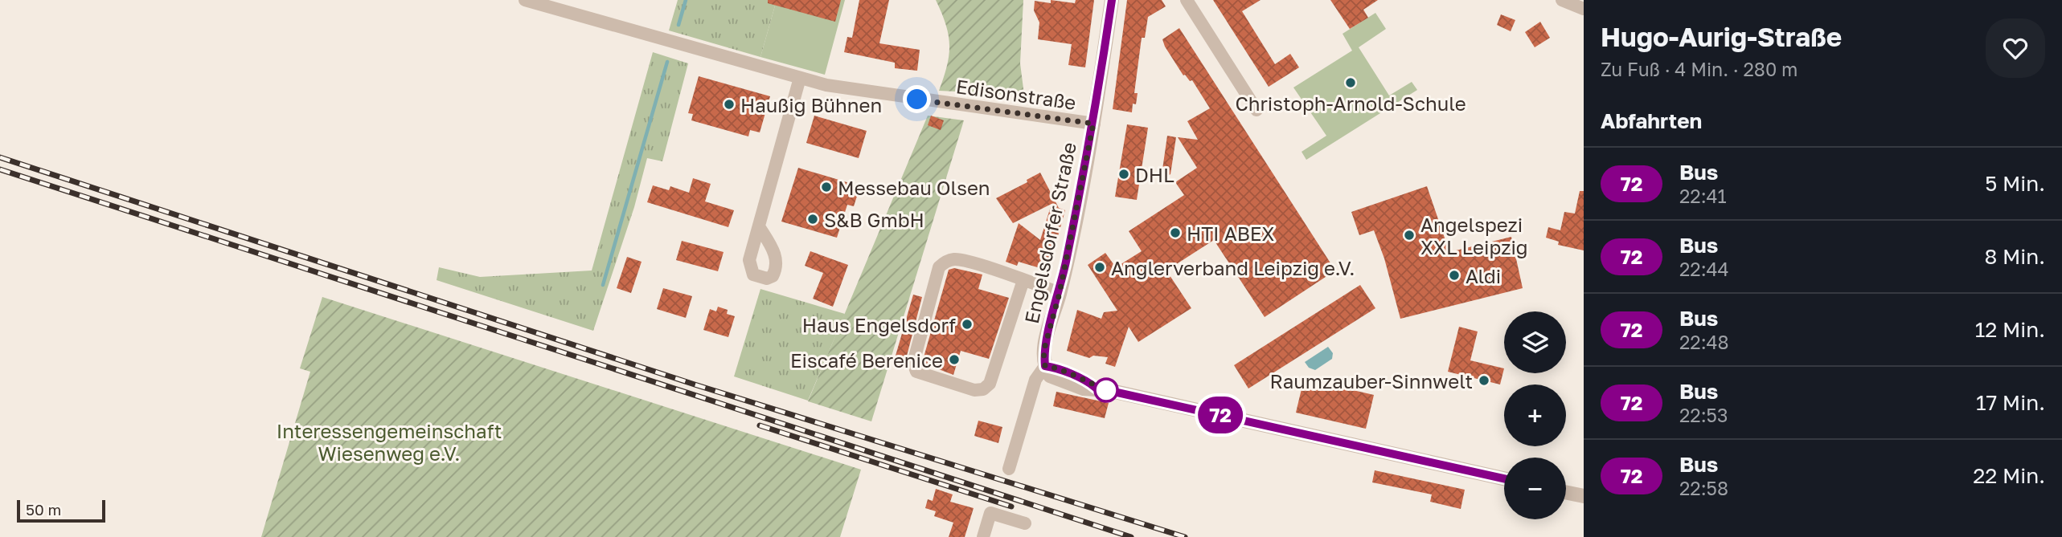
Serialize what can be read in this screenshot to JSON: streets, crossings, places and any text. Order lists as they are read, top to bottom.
{
  "streets": {
    "street": ["Edisonstraße", "Engelsdorfer Straße"]
  },
  "crossings": [
    ["Edisonstraße", "Engelsdorfer Straße"]
  ],
  "parks": ["Interessengemeinschaft Wiesenweg e.V."],
  "places": [
    "Christoph-Arnold-Schule",
    "Haußig Bühnen",
    "DHL",
    "Messebau Olsen",
    "S&B GmbH",
    "HTI ABEX",
    "Angelspezi XXL Leipzig",
    "Anglerverband Leipzig e.V.",
    "Aldi",
    "Haus Engelsdorf",
    "Eiscafé Berenice",
    "Raumzauber-Sinnwelt"
  ],
  "lines": ["bus line 72"],
  "scale_bar": "50 m",
  "page": {
    "on_map": "72",
    "heading": [
      ["Hugo-Aurig-Straße", "Zu Fuß · 4 Min. · 280 m"],
      "Abfahrten"
    ],
    "list": [
      {
        "mark": "72",
        "name": "Bus",
        "note": "22:41",
        "value": "5 Min."
      },
      {
        "mark": "72",
        "name": "Bus",
        "note": "22:44",
        "value": "8 Min."
      },
      {
        "mark": "72",
        "name": "Bus",
        "note": "22:48",
        "value": "12 Min."
      },
      {
        "mark": "72",
        "name": "Bus",
        "note": "22:53",
        "value": "17 Min."
      },
      {
        "mark": "72",
        "name": "Bus",
        "note": "22:58",
        "value": "22 Min."
      }
    ],
    "map_buttons": ["+", "−"],
    "scale": "50 m"
  }
}
